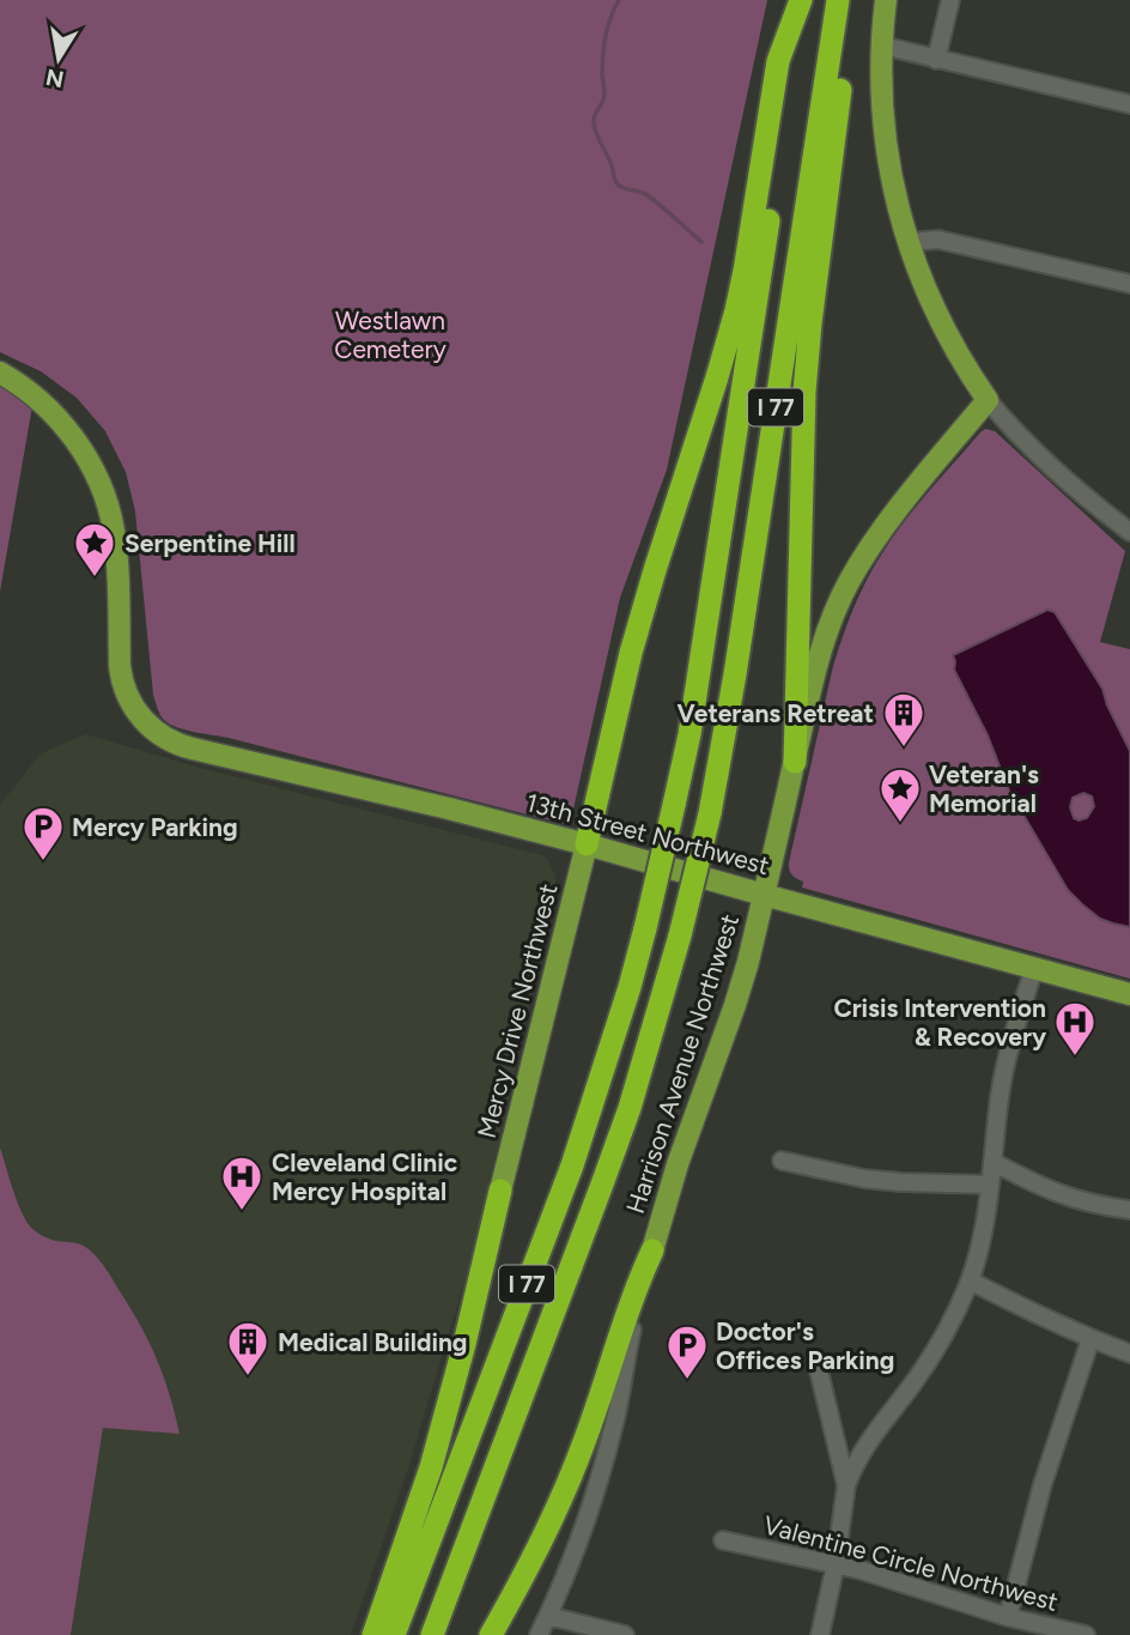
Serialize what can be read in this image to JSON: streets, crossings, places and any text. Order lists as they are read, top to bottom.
{
  "streets": {
    "highway": ["I 77"],
    "main road": ["13th Street Northwest", "Mercy Drive Northwest", "Harrison Avenue Northwest"],
    "street": ["Valentine Circle Northwest"]
  },
  "crossings": [
    ["13th Street Northwest", "Mercy Drive Northwest"],
    ["13th Street Northwest", "Harrison Avenue Northwest"]
  ],
  "parks": ["Westlawn Cemetery"],
  "places": {
    "place": ["Serpentine Hill", "Veteran's Memorial"],
    "building": ["Veterans Retreat", "Medical Building"],
    "parking": ["Mercy Parking", "Doctor's Offices Parking"],
    "hospital": ["Crisis Intervention & Recovery", "Cleveland Clinic Mercy Hospital"]
  },
  "north": "bottom"
}
